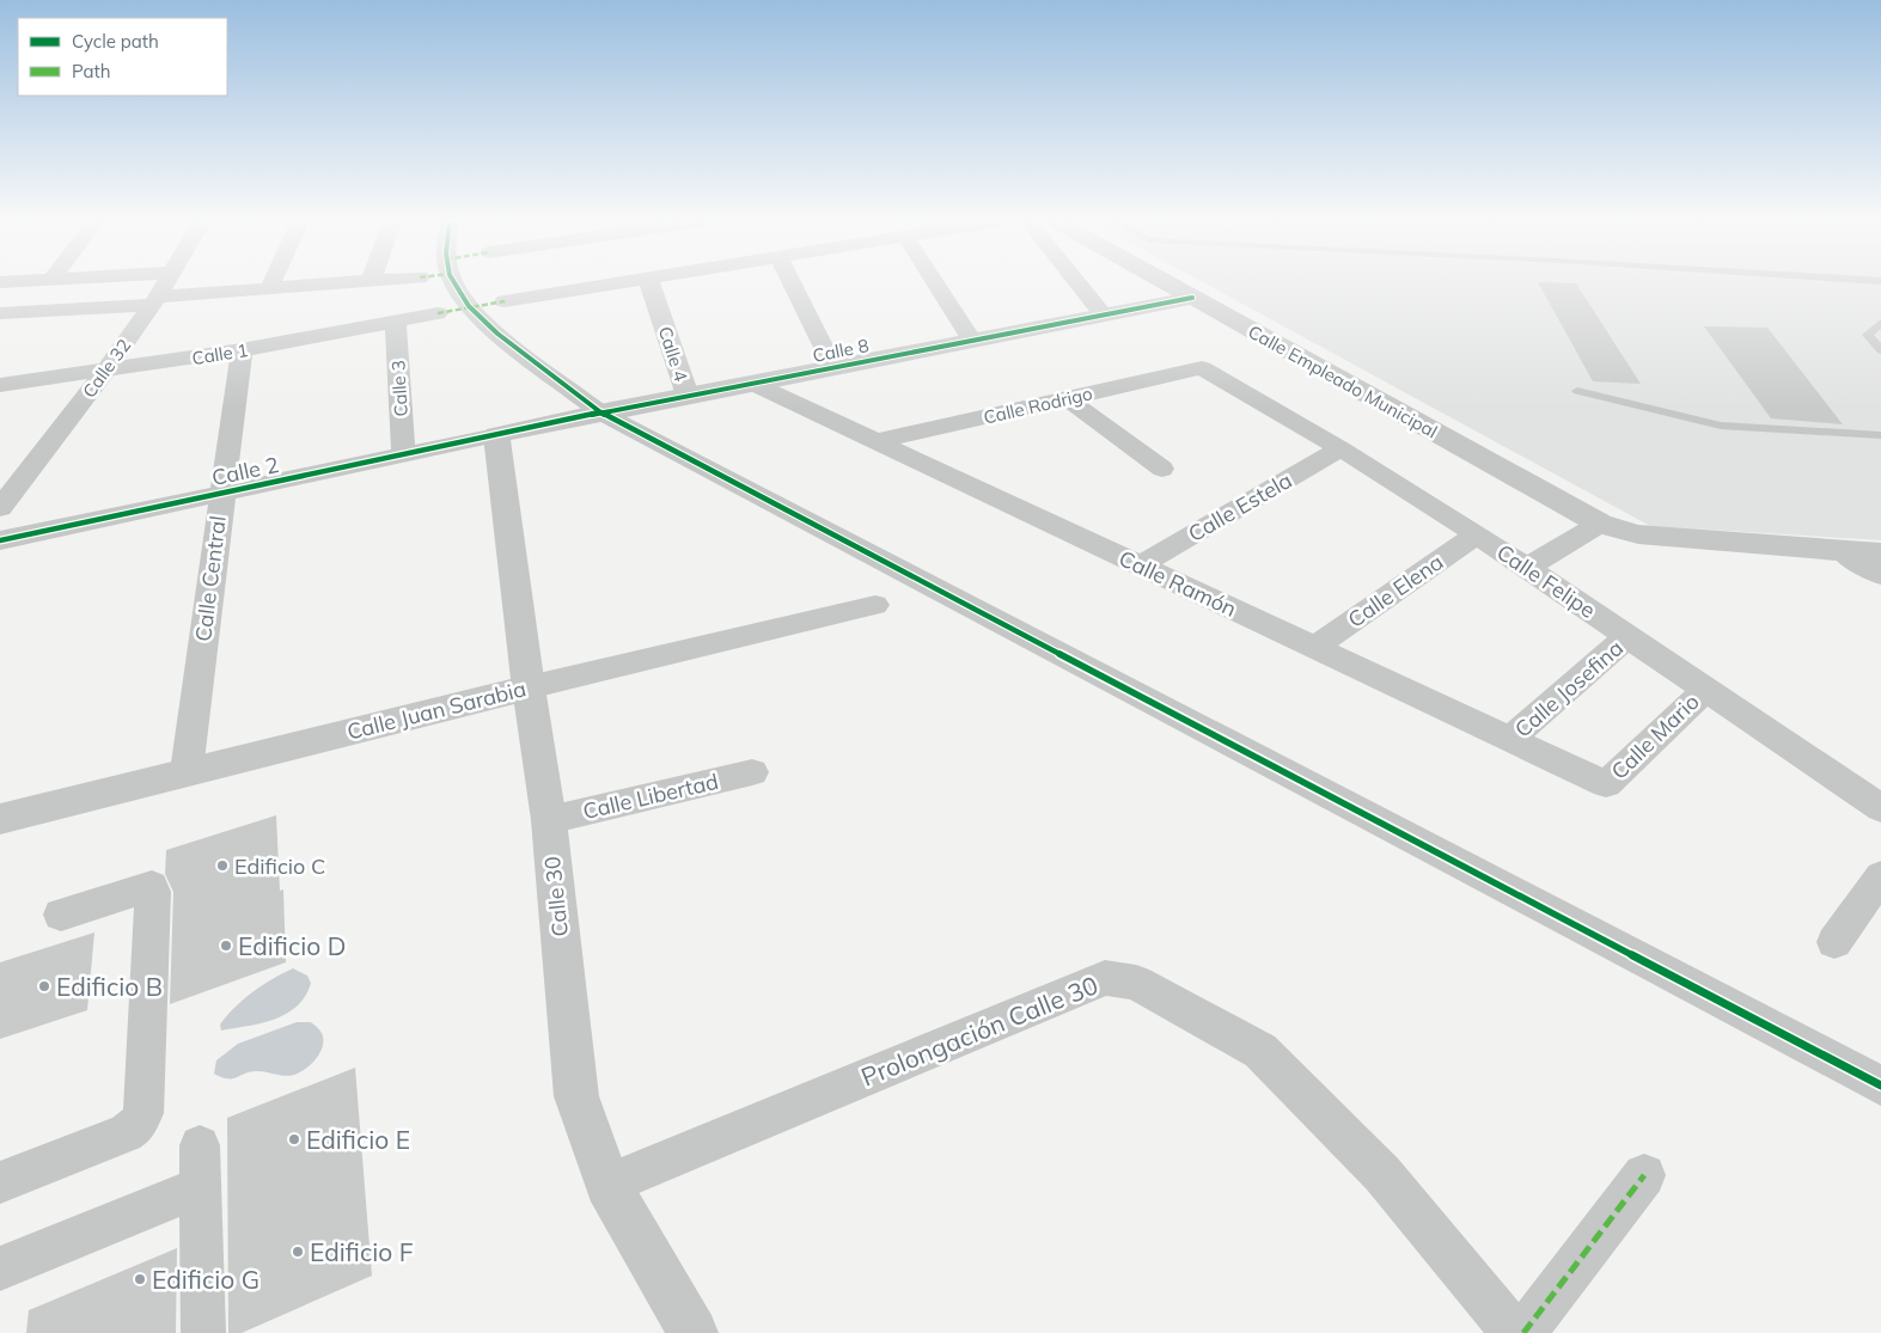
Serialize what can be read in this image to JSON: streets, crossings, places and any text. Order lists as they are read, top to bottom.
{
  "streets": {
    "street": [
      "Calle 8",
      "Calle 1",
      "Calle 4",
      "Calle 32",
      "Calle Empleado Municipal",
      "Calle 3",
      "Calle Rodrigo",
      "Calle 2",
      "Calle Estela",
      "Calle Central",
      "Calle Felipe",
      "Calle Ramón",
      "Calle Elena",
      "Calle Josefina",
      "Calle Juan Sarabia",
      "Calle Mario",
      "Calle Libertad",
      "Calle 30",
      "Prolongación Calle 30"
    ]
  },
  "crossings": [
    ["Calle 8", "Calle 4"],
    ["Calle 8", "Calle Empleado Municipal"],
    ["Calle 8", "Calle 2"],
    ["Calle 8", "Calle Ramón"],
    ["Calle 8", "Calle 30"],
    ["Calle 1", "Calle 32"],
    ["Calle 1", "Calle 3"],
    ["Calle 1", "Calle Central"],
    ["Calle 3", "Calle 2"],
    ["Calle Rodrigo", "Calle Felipe"],
    ["Calle Rodrigo", "Calle Ramón"],
    ["Calle 2", "Calle Central"],
    ["Calle 2", "Calle 30"],
    ["Calle Estela", "Calle Felipe"],
    ["Calle Estela", "Calle Ramón"],
    ["Calle Central", "Calle Juan Sarabia"],
    ["Calle Felipe", "Calle Elena"],
    ["Calle Felipe", "Calle Josefina"],
    ["Calle Felipe", "Calle Mario"],
    ["Calle Ramón", "Calle Elena"],
    ["Calle Ramón", "Calle Josefina"],
    ["Calle Ramón", "Calle Mario"],
    ["Calle Juan Sarabia", "Calle 30"],
    ["Calle Libertad", "Calle 30"],
    ["Calle 30", "Prolongación Calle 30"]
  ],
  "places": [
    "Edificio C",
    "Edificio D",
    "Edificio B",
    "Edificio E",
    "Edificio F",
    "Edificio G"
  ],
  "legend": ["Cycle path", "Path"]
}
